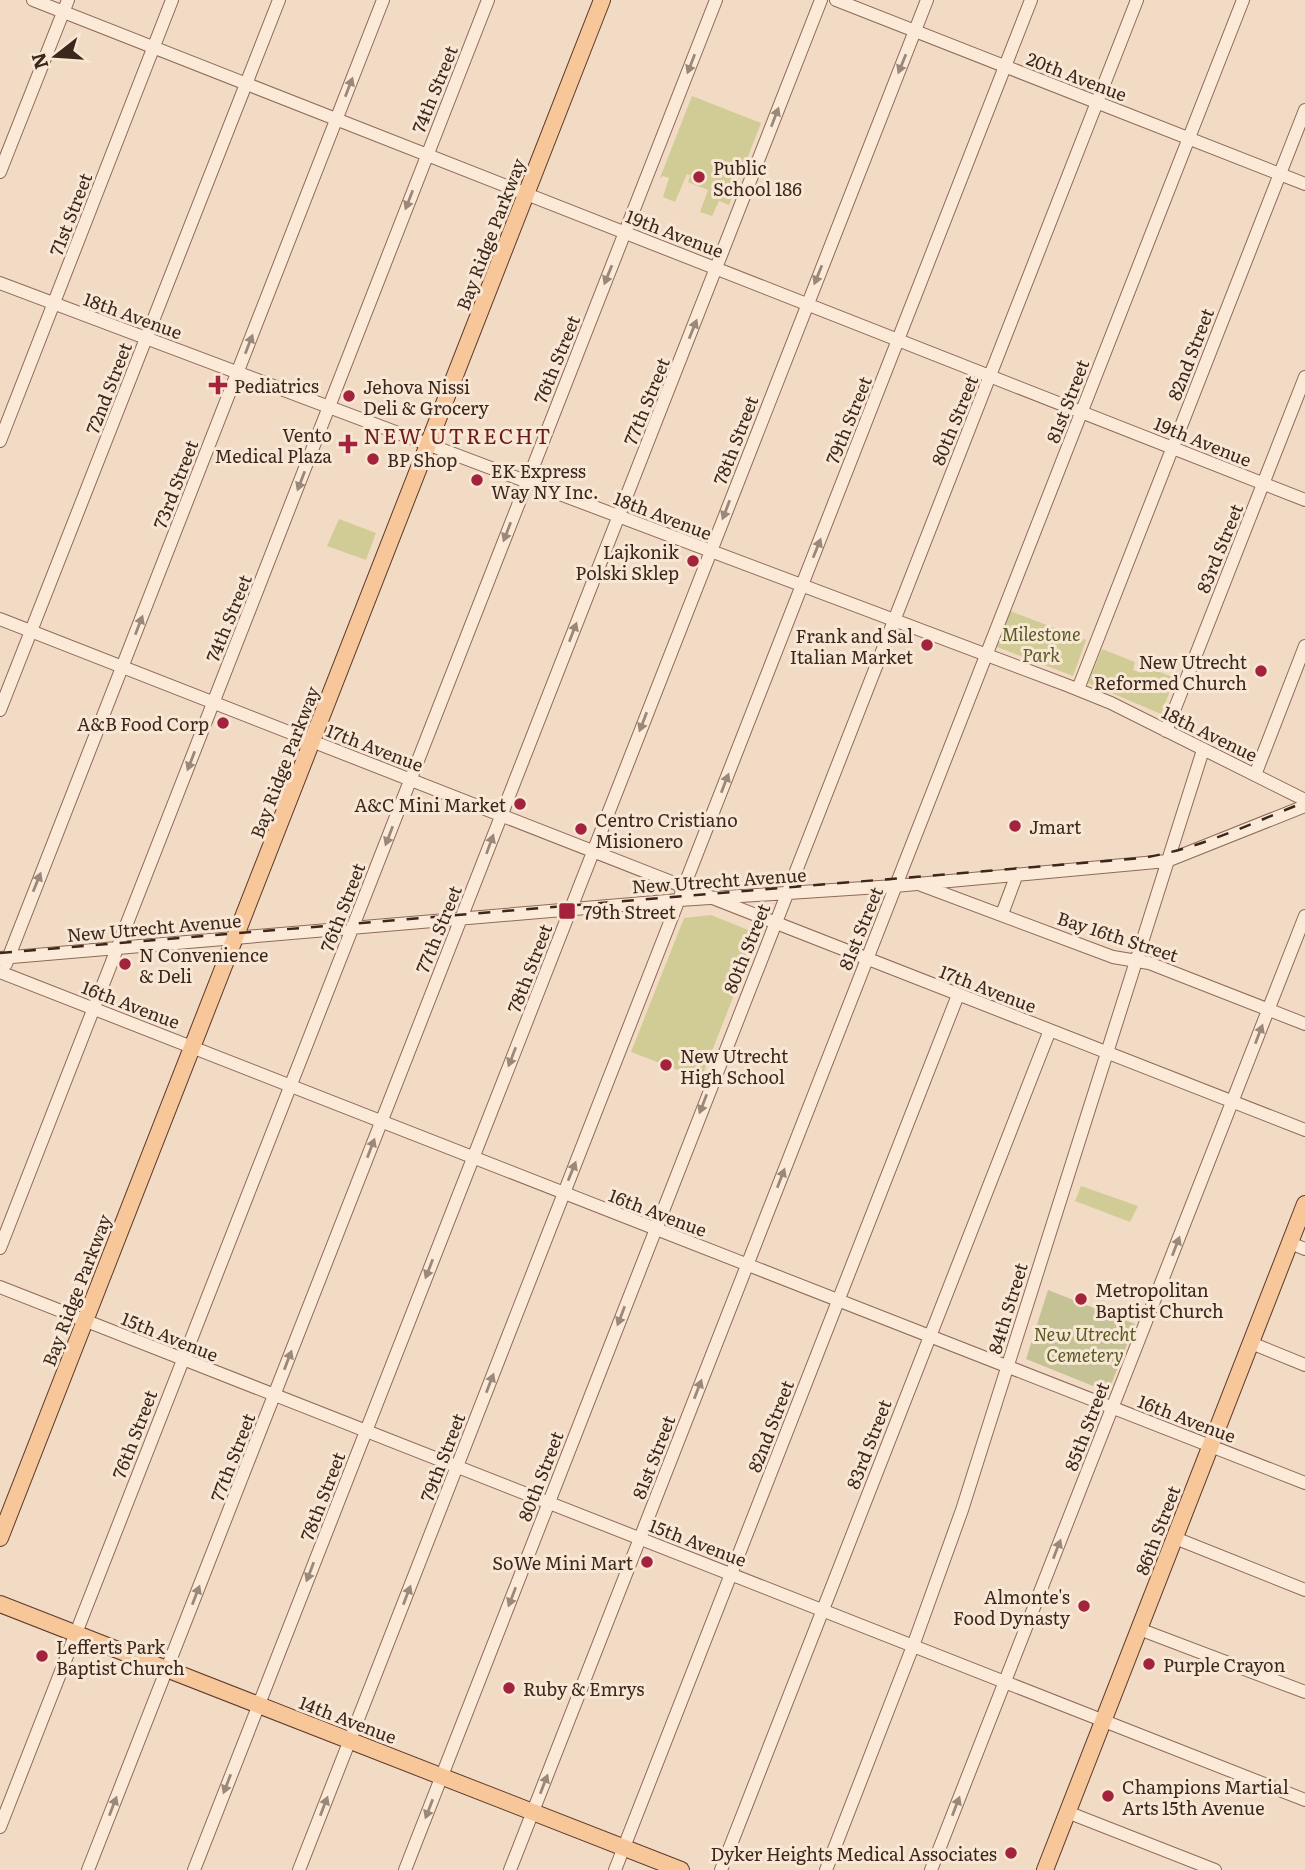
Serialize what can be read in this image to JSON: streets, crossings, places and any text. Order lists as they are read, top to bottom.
{
  "streets": {
    "main road": ["Bay Ridge Parkway", "86th Street", "14th Avenue"],
    "street": [
      "20th Avenue",
      "74th Street",
      "71st Street",
      "19th Avenue",
      "18th Avenue",
      "82nd Street",
      "76th Street",
      "72nd Street",
      "77th Street",
      "81st Street",
      "79th Street",
      "80th Street",
      "78th Street",
      "73rd Street",
      "83rd Street",
      "17th Avenue",
      "New Utrecht Avenue",
      "Bay 16th Street",
      "16th Avenue",
      "84th Street",
      "15th Avenue",
      "85th Street"
    ]
  },
  "crossings": [
    ["20th Avenue", "82nd Street"],
    ["20th Avenue", "81st Street"],
    ["20th Avenue", "79th Street"],
    ["20th Avenue", "80th Street"],
    ["20th Avenue", "78th Street"],
    ["74th Street", "19th Avenue"],
    ["74th Street", "18th Avenue"],
    ["74th Street", "17th Avenue"],
    ["74th Street", "New Utrecht Avenue"],
    ["74th Street", "16th Avenue"],
    ["71st Street", "19th Avenue"],
    ["71st Street", "18th Avenue"],
    ["19th Avenue", "Bay Ridge Parkway"],
    ["19th Avenue", "82nd Street"],
    ["19th Avenue", "76th Street"],
    ["19th Avenue", "72nd Street"],
    ["19th Avenue", "77th Street"],
    ["19th Avenue", "81st Street"],
    ["19th Avenue", "79th Street"],
    ["19th Avenue", "80th Street"],
    ["19th Avenue", "78th Street"],
    ["19th Avenue", "73rd Street"],
    ["19th Avenue", "83rd Street"],
    ["Bay Ridge Parkway", "18th Avenue"],
    ["Bay Ridge Parkway", "17th Avenue"],
    ["Bay Ridge Parkway", "New Utrecht Avenue"],
    ["Bay Ridge Parkway", "16th Avenue"],
    ["Bay Ridge Parkway", "15th Avenue"],
    ["18th Avenue", "82nd Street"],
    ["18th Avenue", "76th Street"],
    ["18th Avenue", "72nd Street"],
    ["18th Avenue", "77th Street"],
    ["18th Avenue", "81st Street"],
    ["18th Avenue", "79th Street"],
    ["18th Avenue", "80th Street"],
    ["18th Avenue", "78th Street"],
    ["18th Avenue", "73rd Street"],
    ["18th Avenue", "83rd Street"],
    ["18th Avenue", "84th Street"],
    ["82nd Street", "17th Avenue"],
    ["82nd Street", "16th Avenue"],
    ["82nd Street", "15th Avenue"],
    ["82nd Street", "14th Avenue"],
    ["76th Street", "17th Avenue"],
    ["76th Street", "New Utrecht Avenue"],
    ["76th Street", "16th Avenue"],
    ["76th Street", "15th Avenue"],
    ["76th Street", "14th Avenue"],
    ["72nd Street", "17th Avenue"],
    ["77th Street", "17th Avenue"],
    ["77th Street", "New Utrecht Avenue"],
    ["77th Street", "16th Avenue"],
    ["77th Street", "15th Avenue"],
    ["77th Street", "14th Avenue"],
    ["81st Street", "17th Avenue"],
    ["81st Street", "New Utrecht Avenue"],
    ["81st Street", "16th Avenue"],
    ["81st Street", "15th Avenue"],
    ["81st Street", "14th Avenue"],
    ["79th Street", "17th Avenue"],
    ["79th Street", "New Utrecht Avenue"],
    ["79th Street", "16th Avenue"],
    ["79th Street", "15th Avenue"],
    ["79th Street", "14th Avenue"],
    ["80th Street", "17th Avenue"],
    ["80th Street", "New Utrecht Avenue"],
    ["80th Street", "16th Avenue"],
    ["80th Street", "15th Avenue"],
    ["80th Street", "14th Avenue"],
    ["78th Street", "17th Avenue"],
    ["78th Street", "New Utrecht Avenue"],
    ["78th Street", "16th Avenue"],
    ["78th Street", "15th Avenue"],
    ["78th Street", "14th Avenue"],
    ["73rd Street", "17th Avenue"],
    ["73rd Street", "New Utrecht Avenue"],
    ["73rd Street", "16th Avenue"],
    ["83rd Street", "17th Avenue"],
    ["83rd Street", "16th Avenue"],
    ["83rd Street", "15th Avenue"],
    ["17th Avenue", "New Utrecht Avenue"],
    ["17th Avenue", "84th Street"],
    ["17th Avenue", "85th Street"],
    ["New Utrecht Avenue", "Bay 16th Street"],
    ["New Utrecht Avenue", "84th Street"],
    ["Bay 16th Street", "84th Street"],
    ["Bay 16th Street", "85th Street"],
    ["16th Avenue", "84th Street"],
    ["16th Avenue", "85th Street"],
    ["16th Avenue", "86th Street"],
    ["84th Street", "15th Avenue"],
    ["15th Avenue", "85th Street"],
    ["15th Avenue", "86th Street"]
  ],
  "one_way": [
    "74th Street",
    "76th Street",
    "77th Street",
    "81st Street",
    "79th Street",
    "80th Street",
    "78th Street",
    "73rd Street",
    "85th Street"
  ],
  "districts": ["NEW UTRECHT"],
  "parks": ["Milestone Park", "New Utrecht Cemetery"],
  "places": {
    "other": [
      "Public School 186",
      "Jehova Nissi Deli & Grocery",
      "BP Shop",
      "EK Express Way NY Inc.",
      "Lajkonik Polski Sklep",
      "Frank and Sal Italian Market",
      "New Utrecht Reformed Church",
      "A&B Food Corp",
      "A&C Mini Market",
      "Jmart",
      "Centro Cristiano Misionero",
      "N Convenience & Deli",
      "New Utrecht High School",
      "Metropolitan Baptist Church",
      "SoWe Mini Mart",
      "Almonte's Food Dynasty",
      "Lefferts Park Baptist Church",
      "Purple Crayon",
      "Ruby & Emrys",
      "Champions Martial Arts 15th Avenue",
      "Dyker Heights Medical Associates"
    ],
    "health": ["Pediatrics", "Vento Medical Plaza"],
    "transit": ["79th Street"]
  },
  "north": "left"
}
